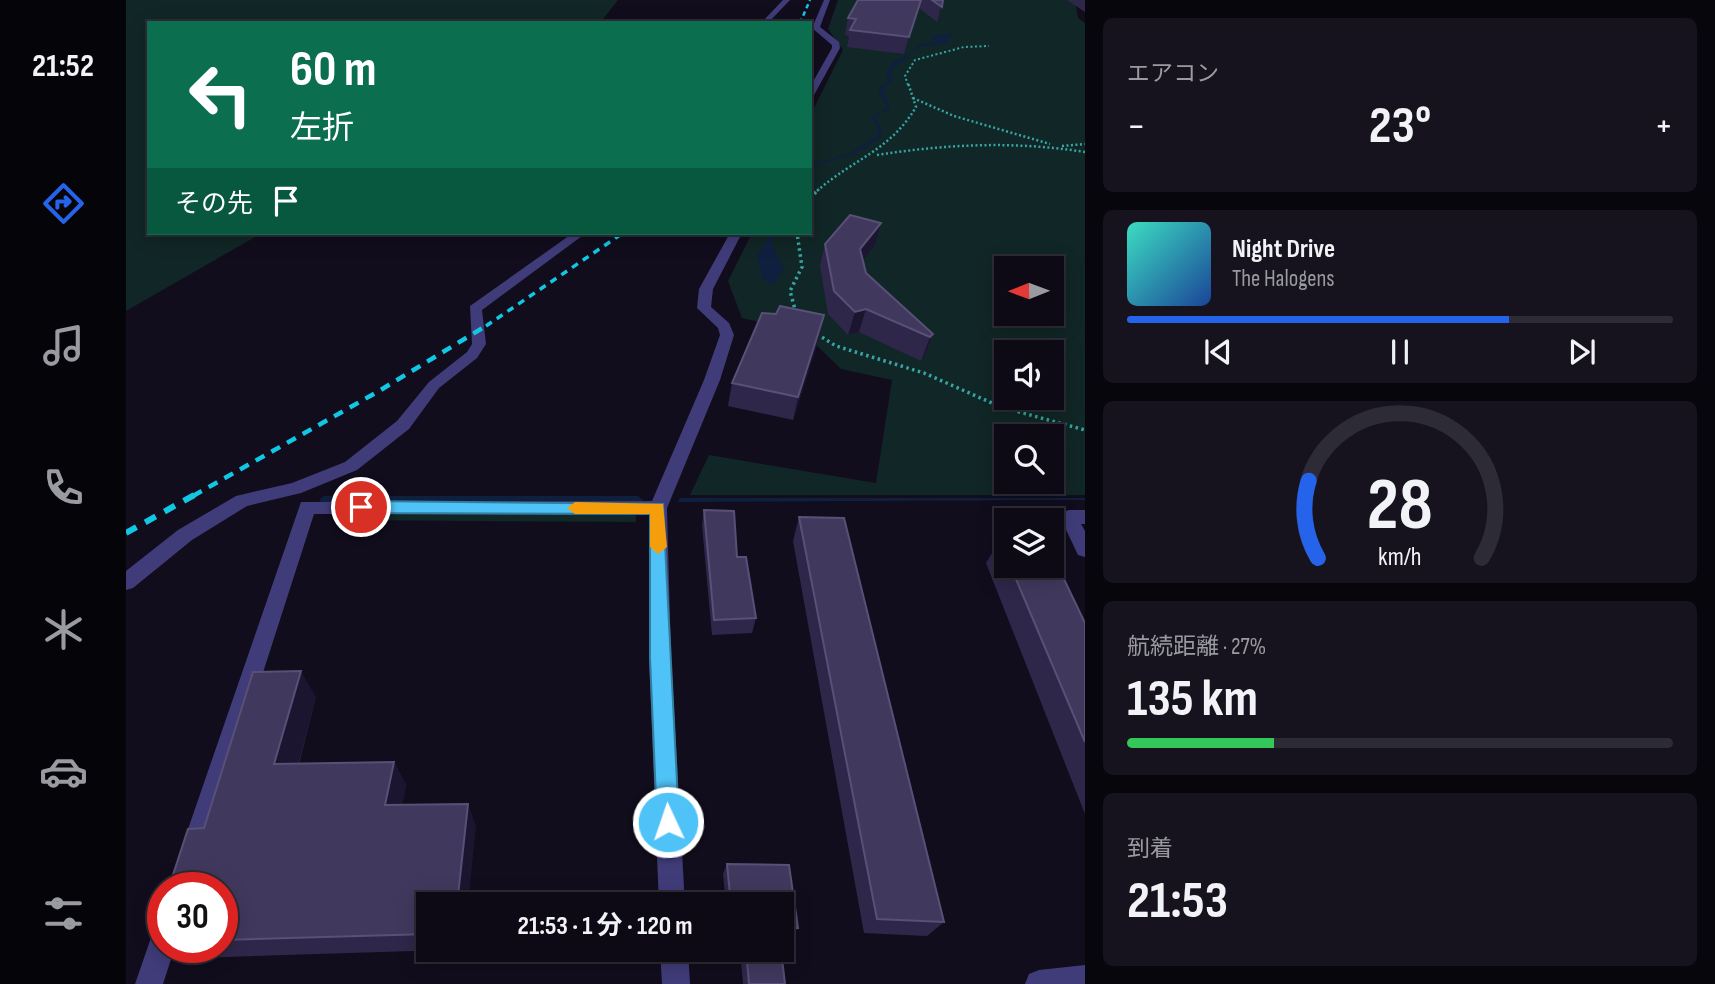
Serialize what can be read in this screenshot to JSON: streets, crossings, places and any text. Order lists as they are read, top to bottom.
{
  "north": "left",
  "page": {
    "tabs": "21:52",
    "tile": [
      "エアコン",
      ["航続距離 · 27%", "135 km"],
      ["到着", "21:53"]
    ],
    "turn": ["60 m", "左折"],
    "heat": ["−", "23°", "+"],
    "then": "その先",
    "song": ["Night Drive", "The Halogens"],
    "limit": "30",
    "trip": "21:53 · 1 分 · 120 m",
    "gauge": ["28", "km/h"]
  }
}
